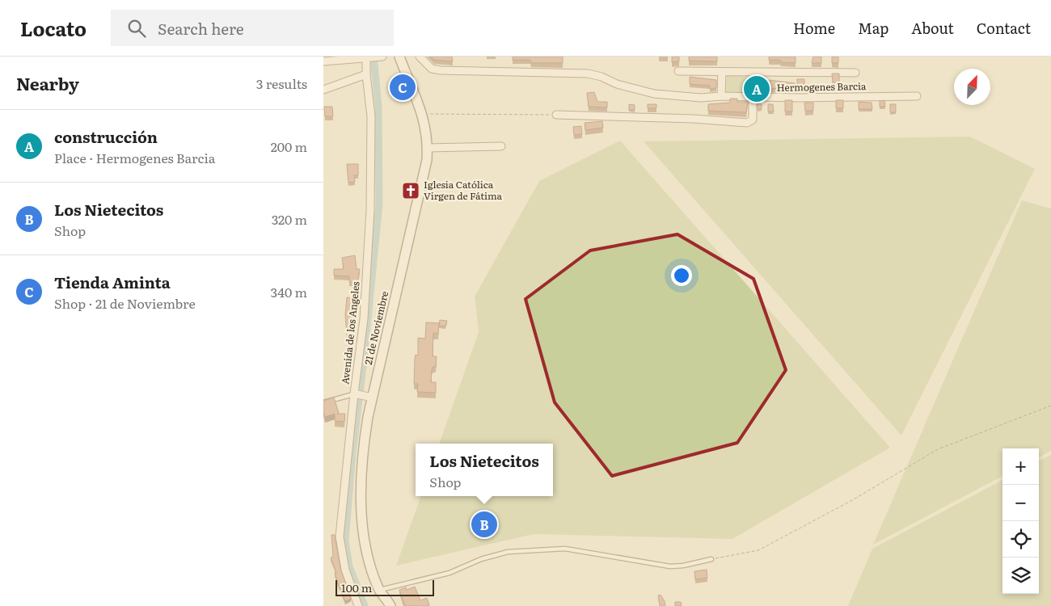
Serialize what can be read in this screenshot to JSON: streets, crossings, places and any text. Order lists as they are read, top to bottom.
{
  "streets": {
    "street": ["Hermogenes Barcia", "21 de Noviembre", "Avenida de los Angeles"]
  },
  "crossings": [
    ["21 de Noviembre", "Avenida de los Angeles"]
  ],
  "places": {
    "church": ["Iglesia Católica Virgen de Fátima"]
  },
  "scale_bar": "100 m",
  "north": "top right",
  "page": {
    "header": "Locato",
    "search": "Search here",
    "nav": [
      "Home",
      "Map",
      "About",
      "Contact"
    ],
    "heading": ["Nearby", "3 results"],
    "pins": ["C", "A", "B"],
    "list": [
      {
        "mark": "A",
        "name": "construcción",
        "note": "Place · Hermogenes Barcia",
        "value": "200 m"
      },
      {
        "mark": "B",
        "name": "Los Nietecitos",
        "note": "Shop",
        "value": "320 m"
      },
      {
        "mark": "C",
        "name": "Tienda Aminta",
        "note": "Shop · 21 de Noviembre",
        "value": "340 m"
      }
    ],
    "popup": ["Los Nietecitos", "Shop"],
    "map_buttons": ["+", "−"],
    "scale": "100 m"
  }
}
